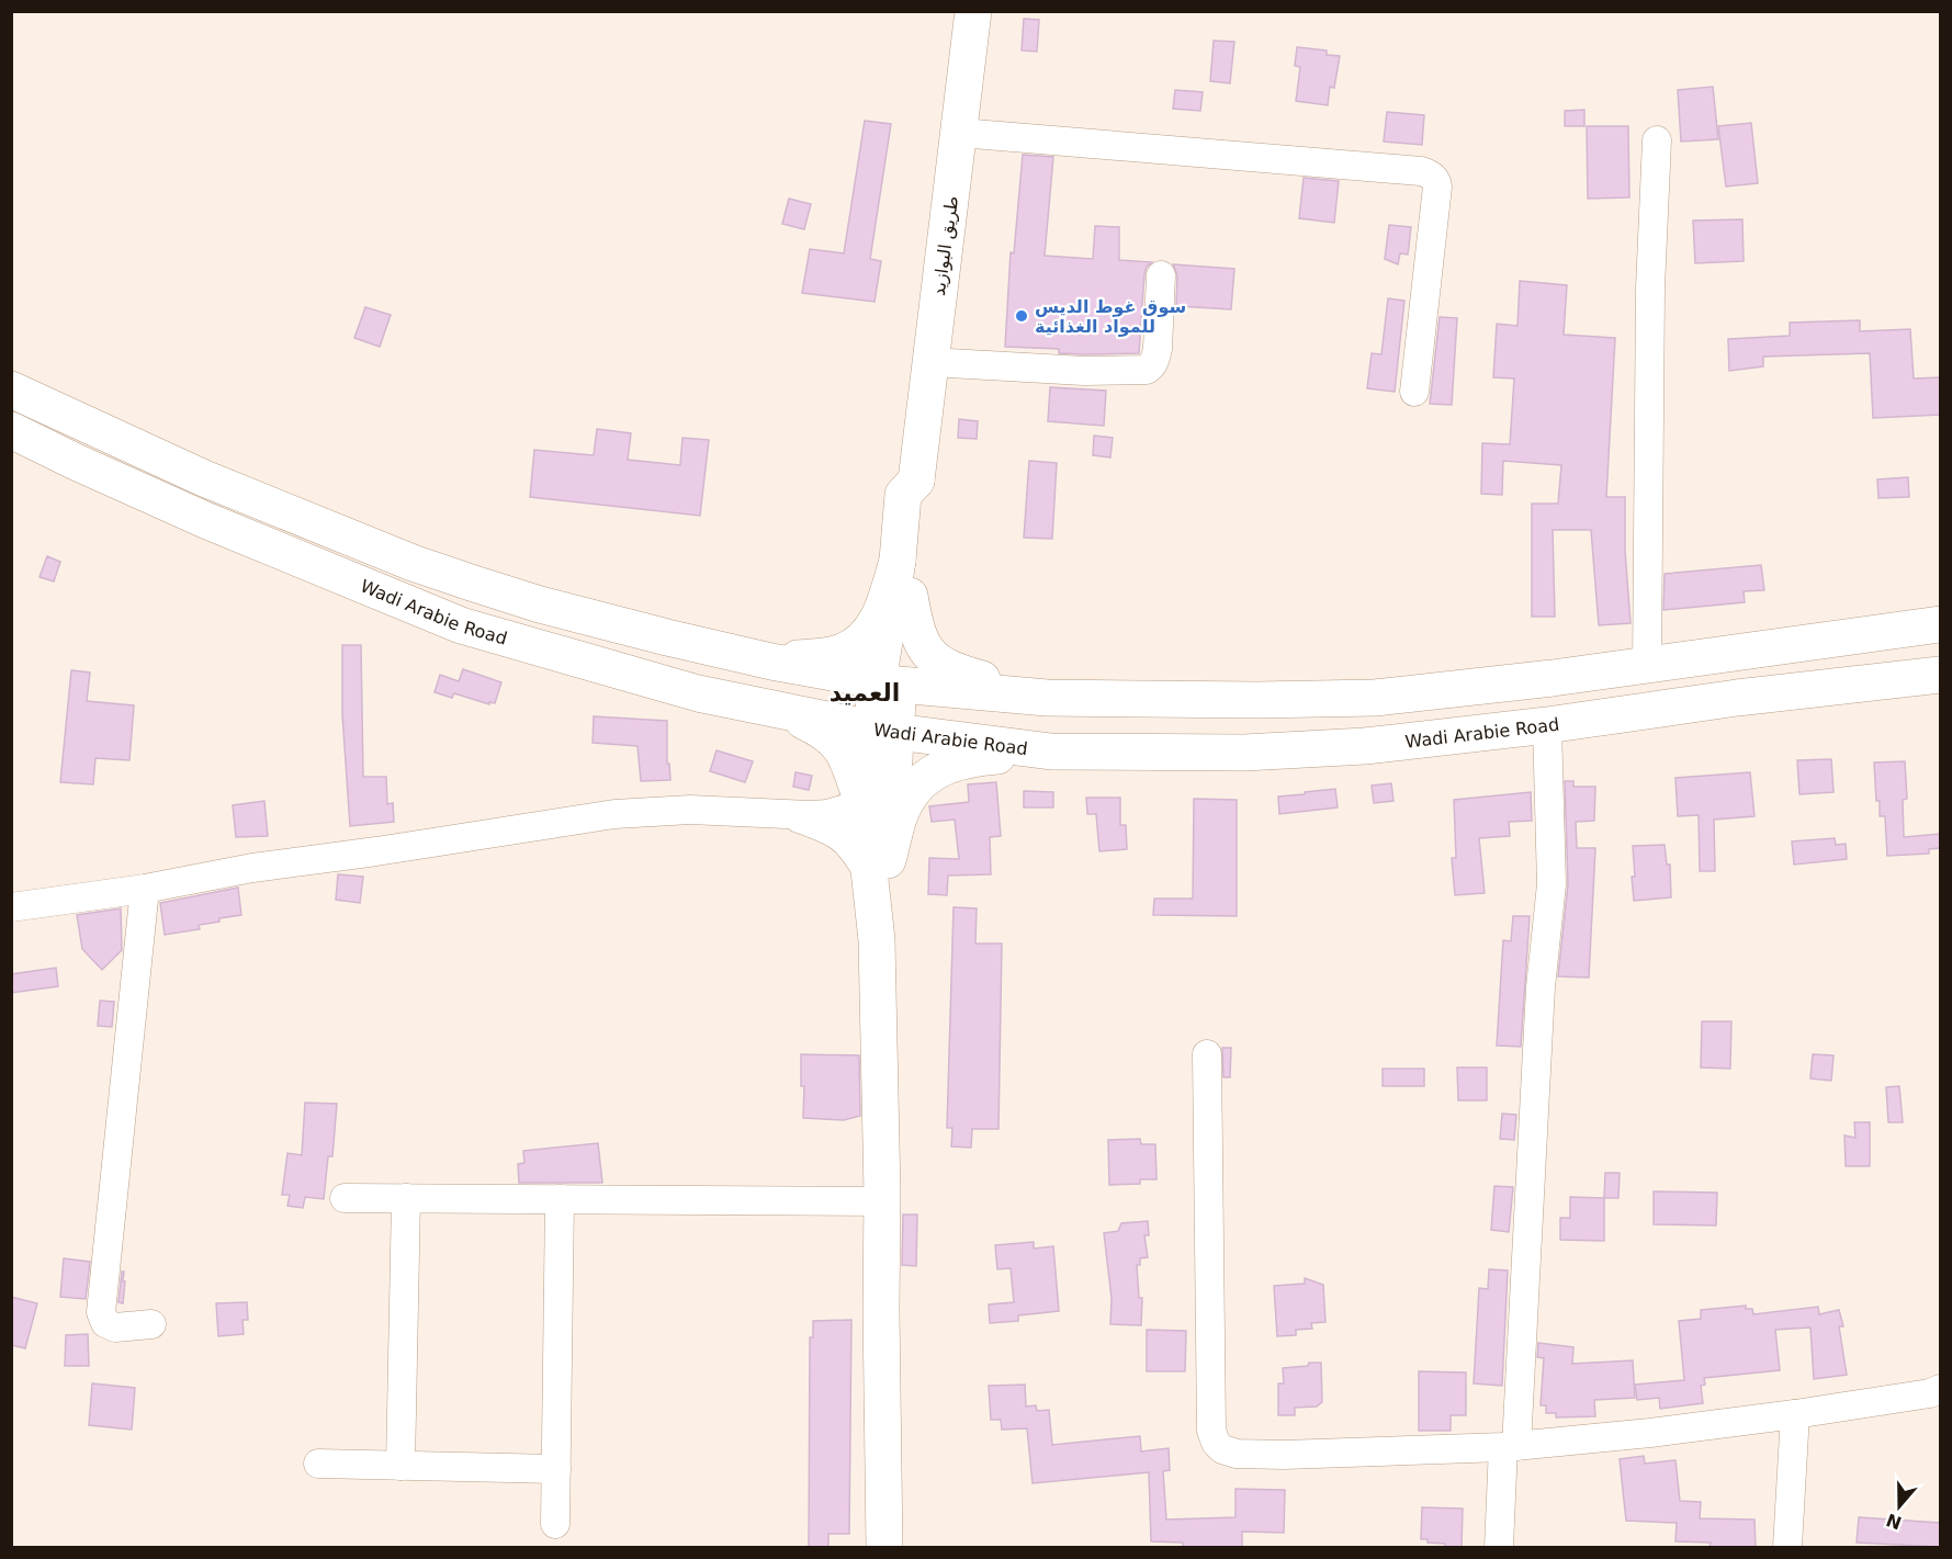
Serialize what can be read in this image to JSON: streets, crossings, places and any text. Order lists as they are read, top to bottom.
{
  "streets": {
    "main road": ["طريق البوازيد", "Wadi Arabie Road"]
  },
  "districts": ["العميد"],
  "places": ["سوق غوط الديس للمواد الغذائية"],
  "north": "bottom"
}
